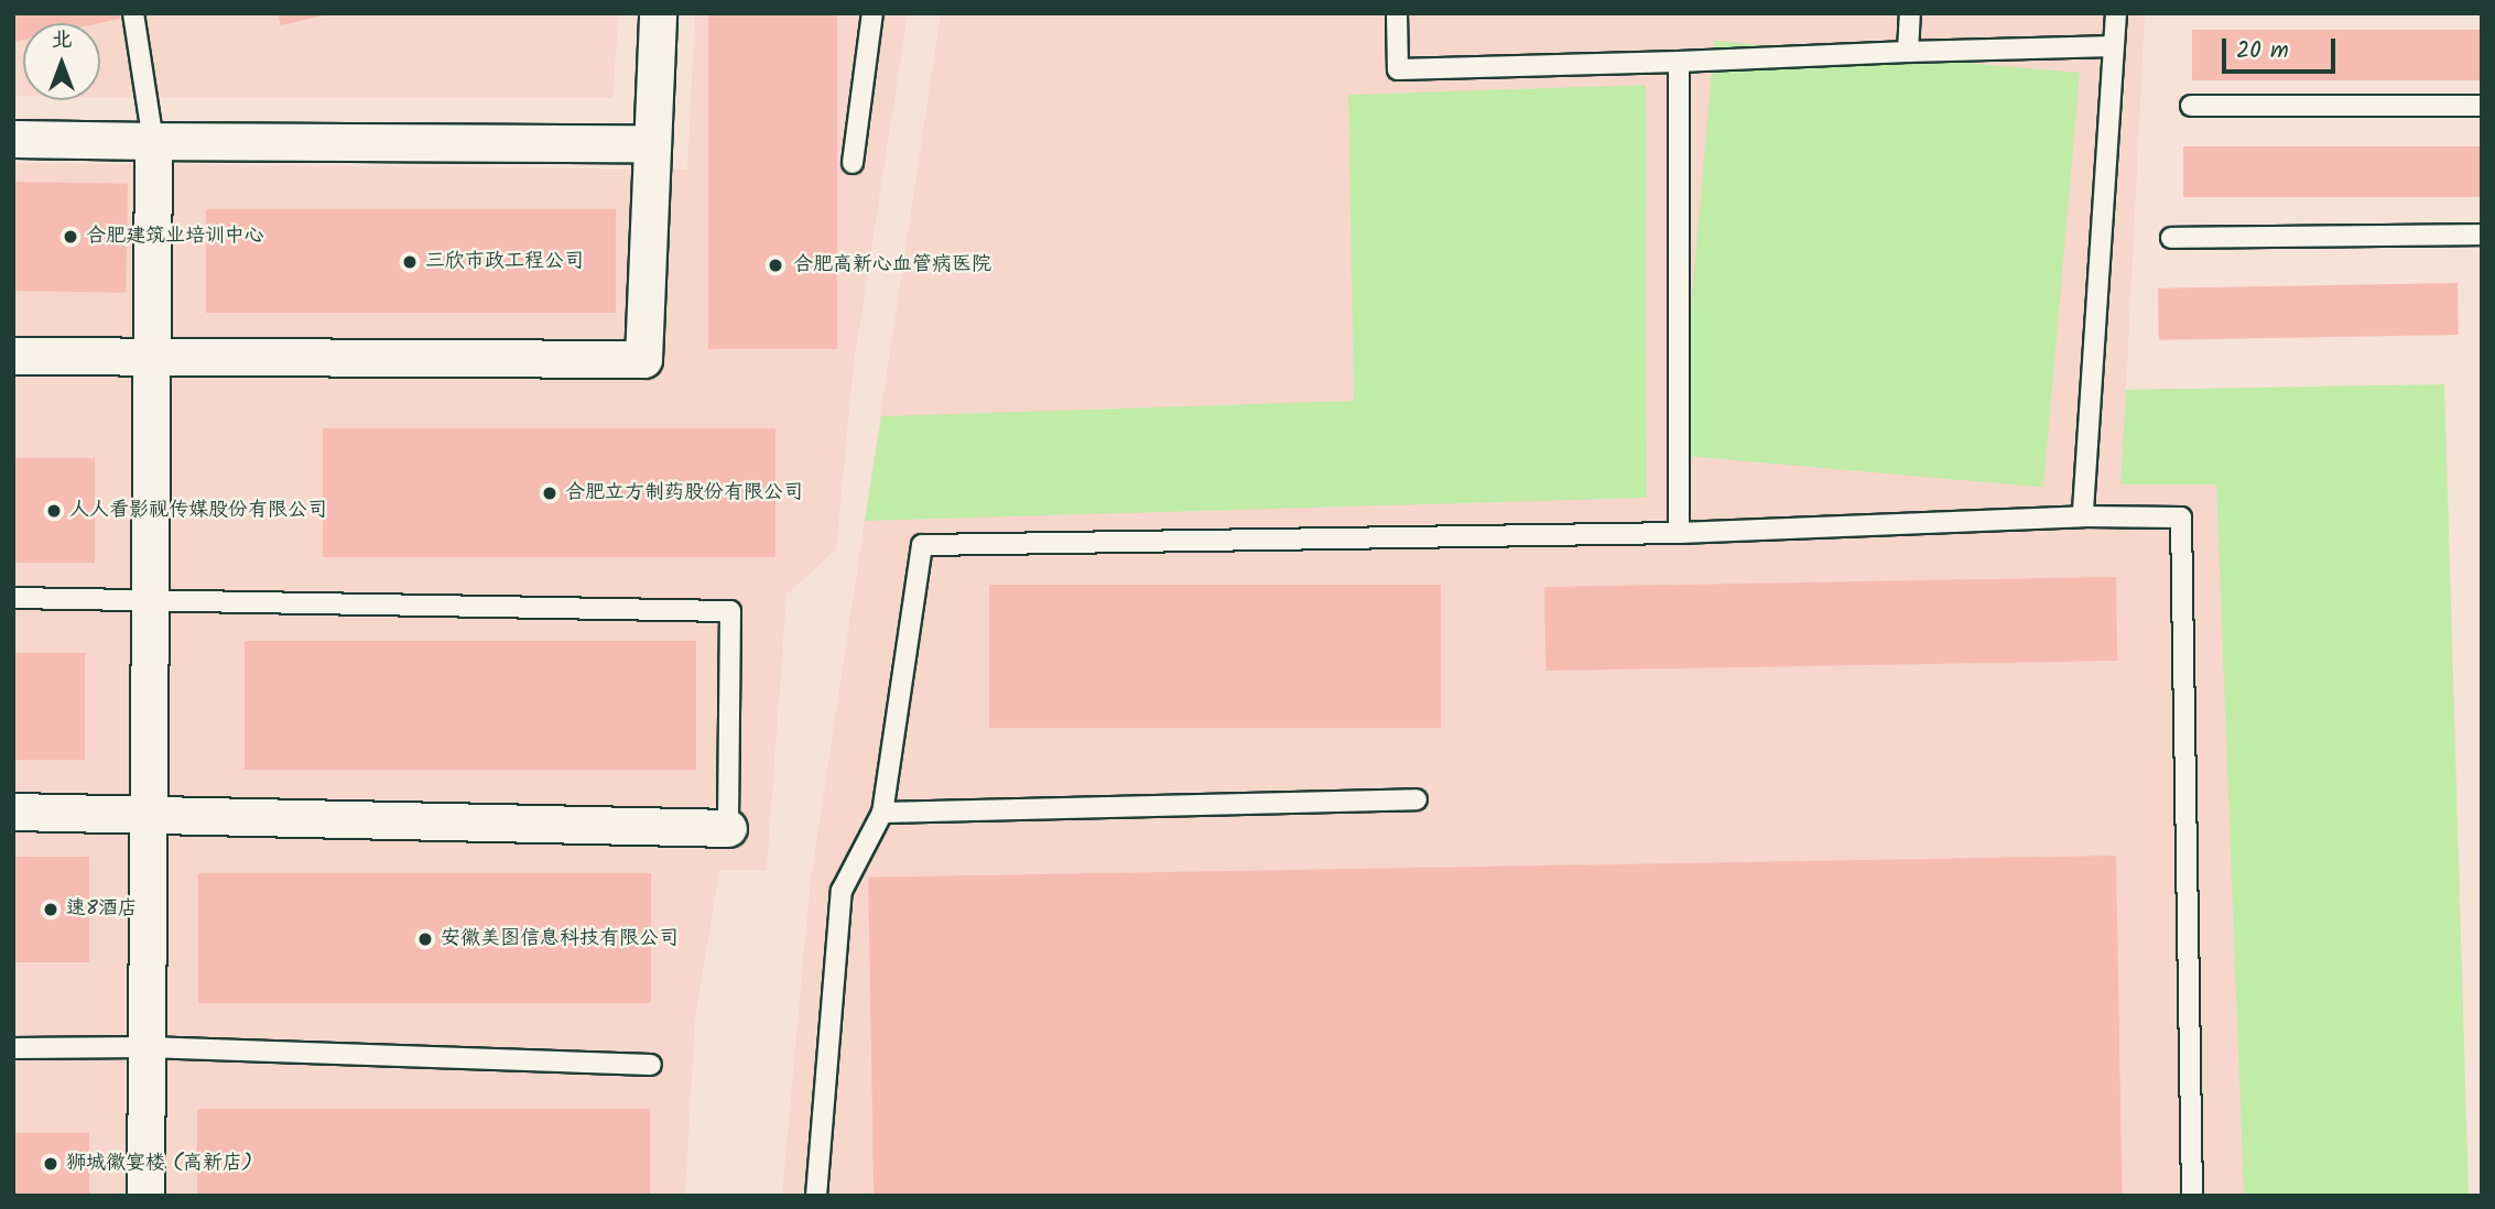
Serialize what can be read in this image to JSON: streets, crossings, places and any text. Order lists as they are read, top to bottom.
{
  "places": [
    "合肥建筑业培训中心",
    "三欣市政工程公司",
    "合肥高新心血管病医院",
    "合肥立方制药股份有限公司",
    "人人看影视传媒股份有限公司",
    "速8酒店",
    "安徽美图信息科技有限公司",
    "狮城徽宴楼 (高新店)"
  ],
  "scale_bar": "20 m",
  "north": "top"
}
